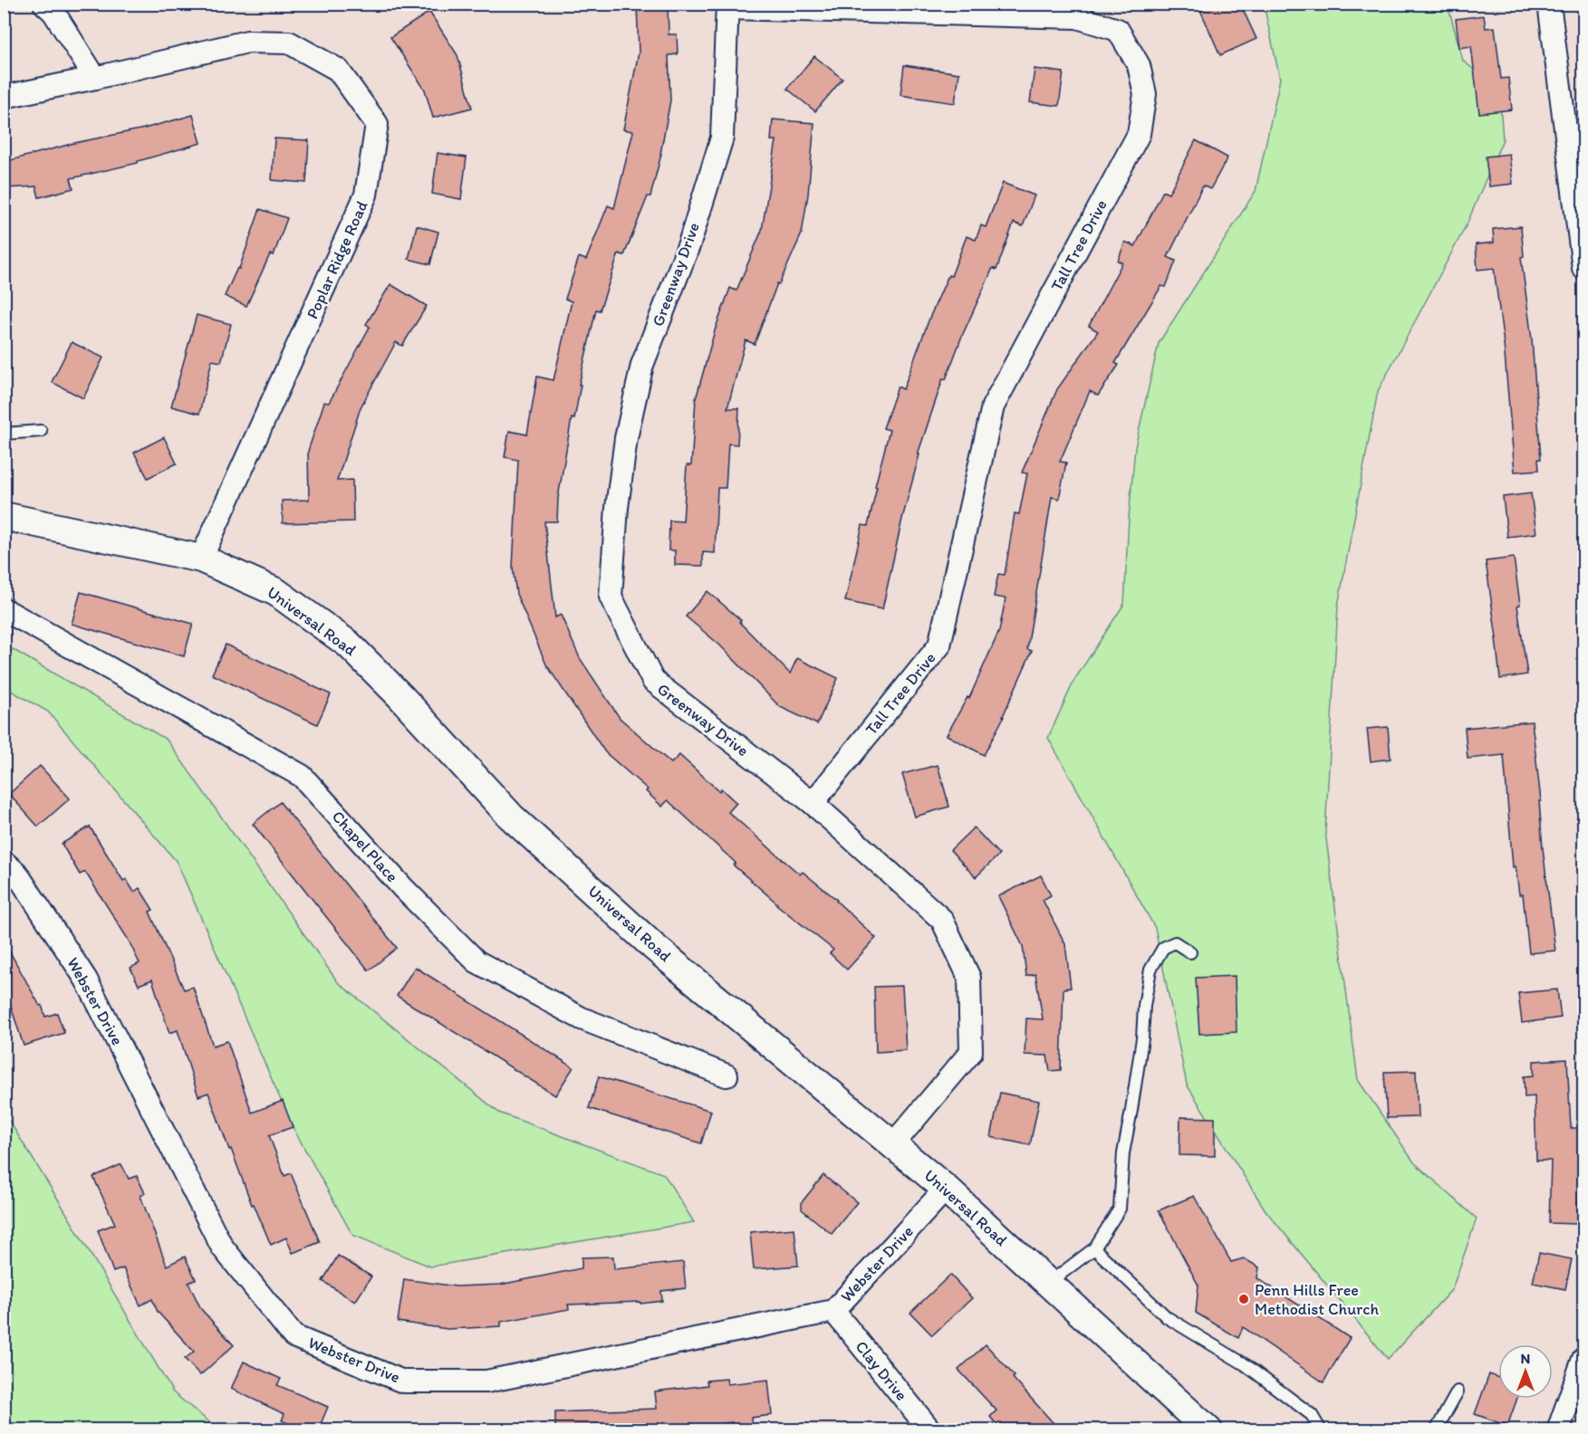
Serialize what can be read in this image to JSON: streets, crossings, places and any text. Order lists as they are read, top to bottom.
{
  "streets": {
    "street": [
      "Tall Tree Drive",
      "Poplar Ridge Road",
      "Greenway Drive",
      "Universal Road",
      "Chapel Place",
      "Webster Drive",
      "Clay Drive"
    ]
  },
  "crossings": [
    ["Tall Tree Drive", "Greenway Drive"],
    ["Poplar Ridge Road", "Universal Road"],
    ["Greenway Drive", "Universal Road"],
    ["Universal Road", "Webster Drive"],
    ["Webster Drive", "Clay Drive"]
  ],
  "places": ["Penn Hills Free Methodist Church"],
  "north": "top"
}
